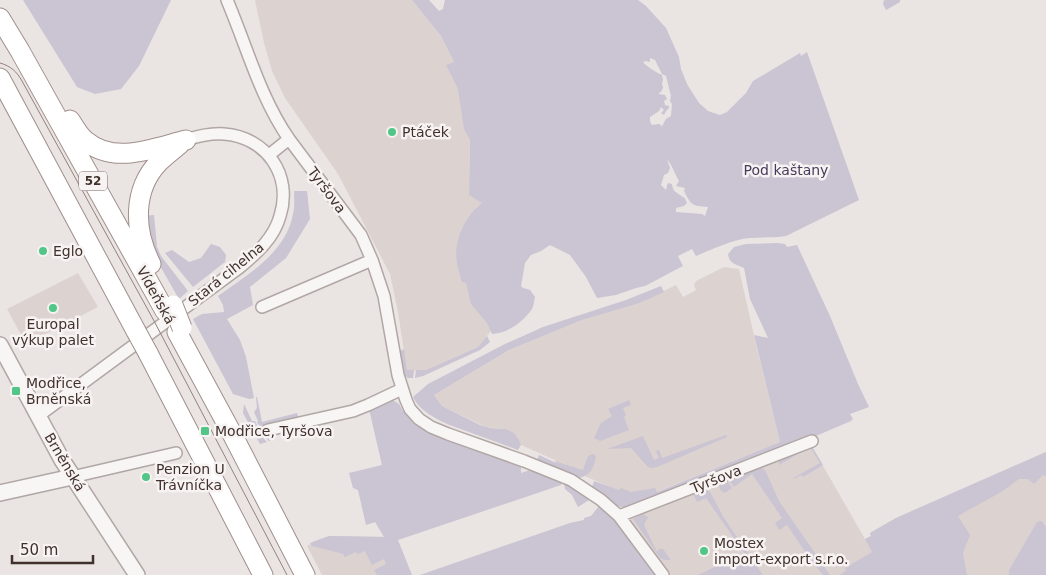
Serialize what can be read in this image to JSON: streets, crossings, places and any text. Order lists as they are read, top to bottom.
{
  "streets": {
    "highway": ["52", "Vídeňská"],
    "street": ["Tyršova", "Stará cihelna", "Brněnská"]
  },
  "crossings": [
    ["Stará cihelna", "Brněnská"]
  ],
  "parks": ["Pod kaštany"],
  "places": {
    "other": [
      "Ptáček",
      "Eglo",
      "Europal výkup palet",
      "Penzion U Trávníčka",
      "Mostex import-export s.r.o."
    ],
    "transit": ["Modřice, Brněnská", "Modřice, Tyršova"]
  },
  "scale_bar": "50 m"
}
